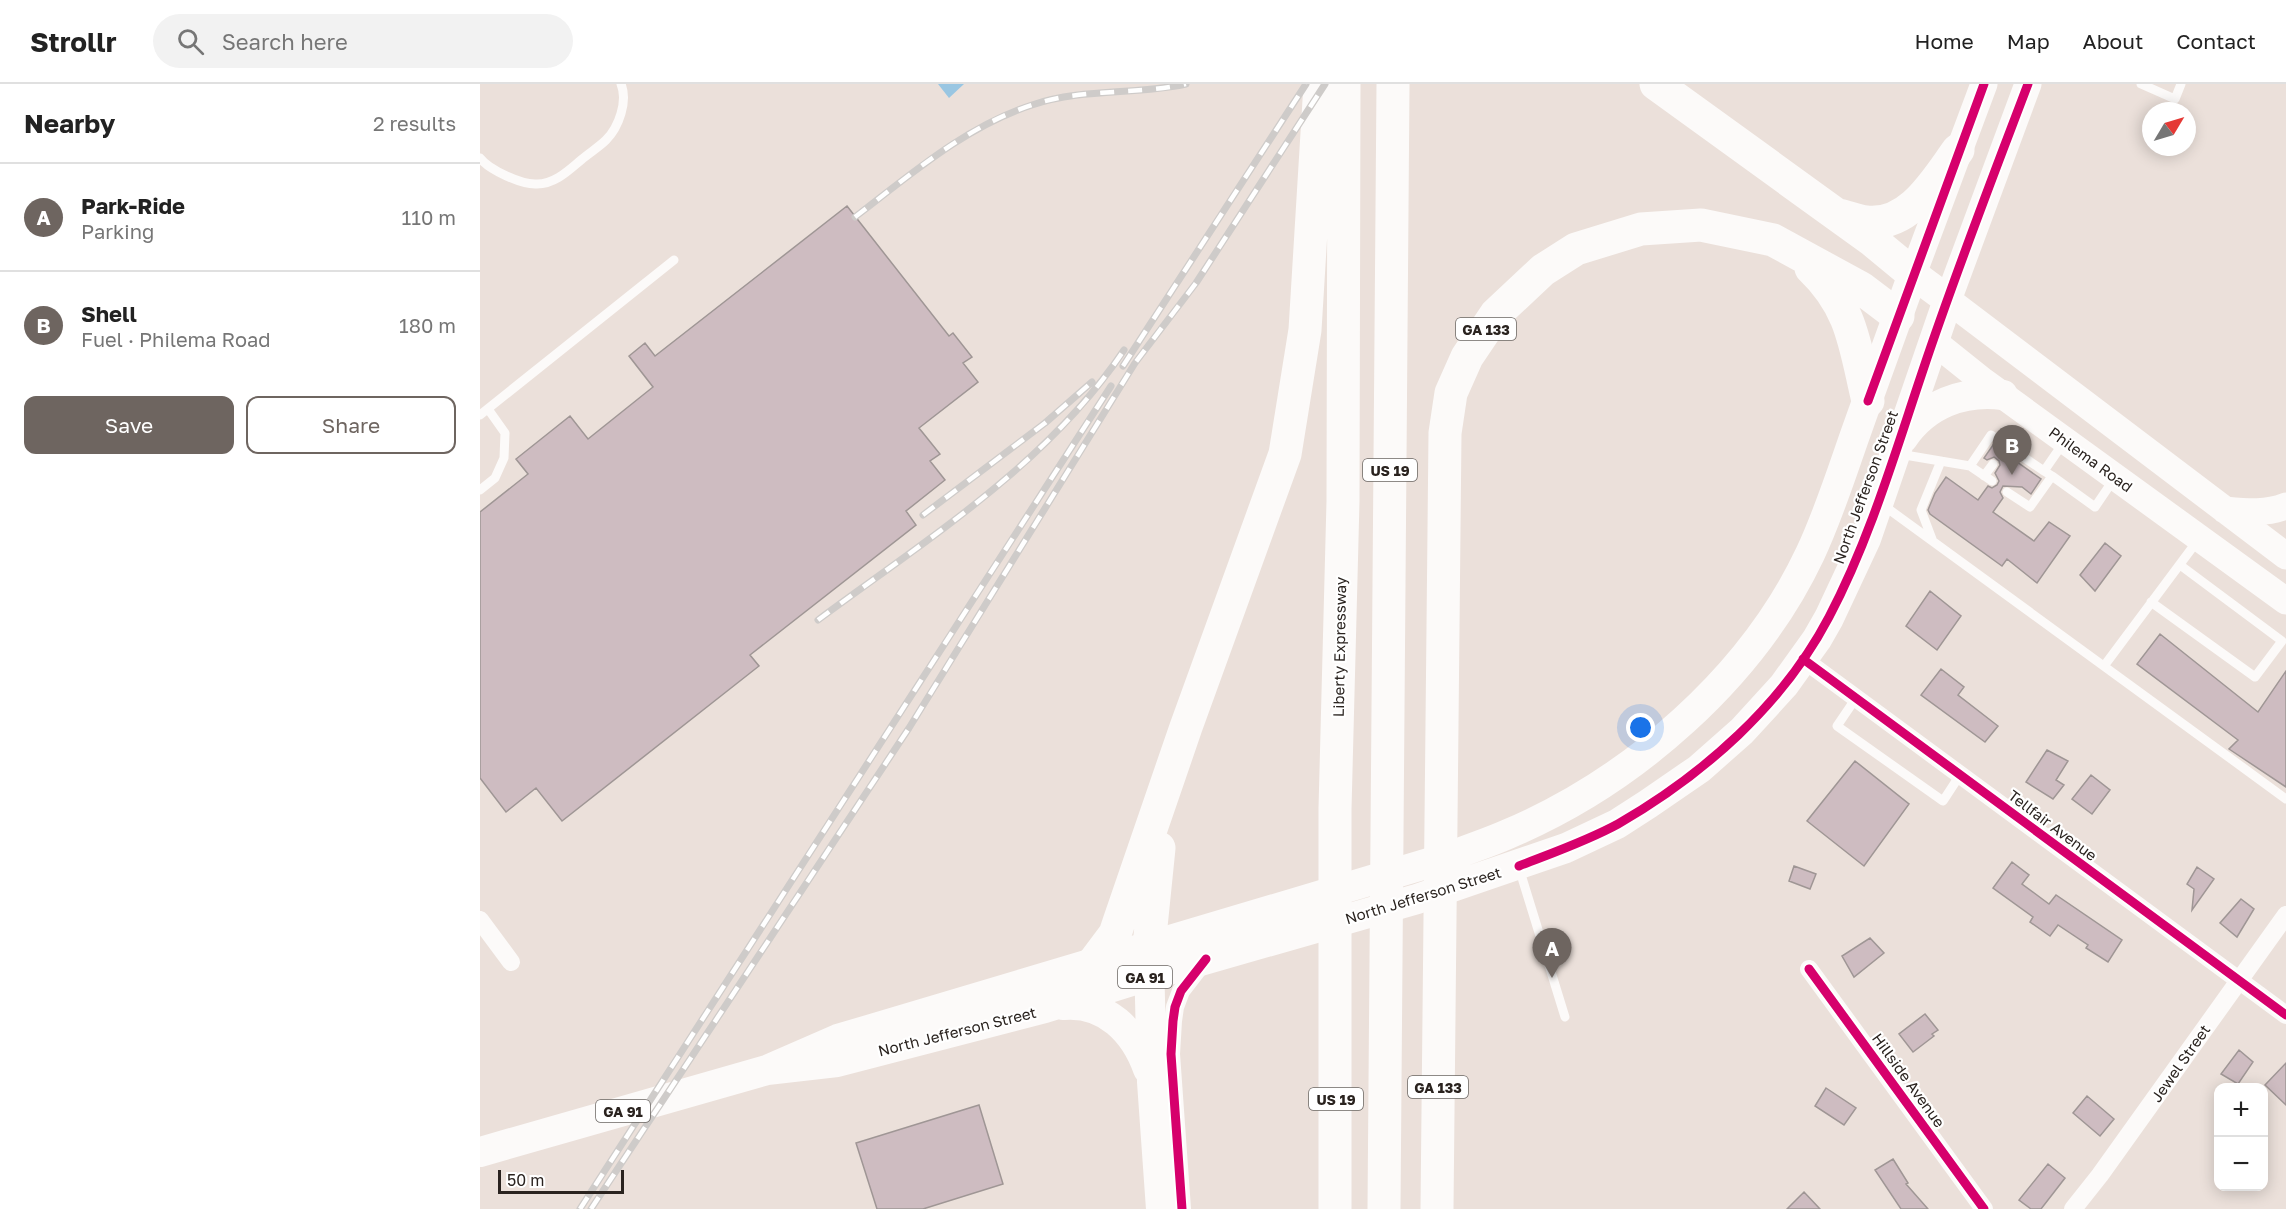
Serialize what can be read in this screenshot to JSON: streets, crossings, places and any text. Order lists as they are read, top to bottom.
{
  "streets": {
    "highway": ["GA 133", "US 19", "Liberty Expressway"],
    "main road": ["Philema Road", "North Jefferson Street", "GA 91"],
    "street": ["Tellfair Avenue", "Jewel Street", "Hillside Avenue"]
  },
  "crossings": [
    ["GA 133", "Philema Road"],
    ["GA 133", "GA 91"],
    ["Philema Road", "North Jefferson Street"],
    ["Philema Road", "GA 91"],
    ["North Jefferson Street", "Tellfair Avenue"],
    ["North Jefferson Street", "GA 91"],
    ["Tellfair Avenue", "Jewel Street"]
  ],
  "scale_bar": "50 m",
  "north": "top right",
  "page": {
    "header": "Strollr",
    "search": "Search here",
    "nav": [
      "Home",
      "Map",
      "About",
      "Contact"
    ],
    "heading": ["Nearby", "2 results"],
    "list": [
      {
        "mark": "A",
        "name": "Park-Ride",
        "note": "Parking",
        "value": "110 m"
      },
      {
        "mark": "B",
        "name": "Shell",
        "note": "Fuel · Philema Road",
        "value": "180 m"
      }
    ],
    "buttons": ["Save", "Share"],
    "pins": ["B", "A"],
    "map_buttons": ["+", "−"],
    "scale": "50 m"
  }
}
